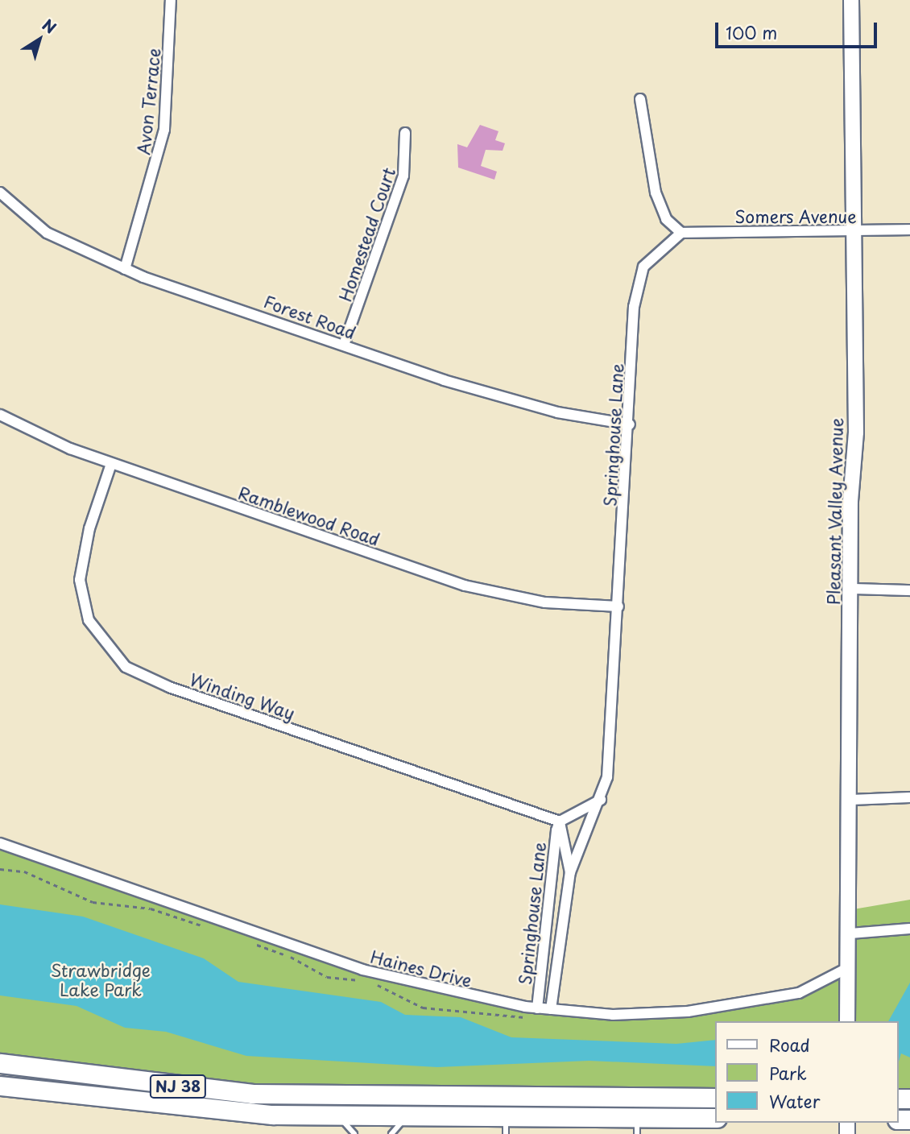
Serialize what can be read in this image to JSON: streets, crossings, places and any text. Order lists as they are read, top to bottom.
{
  "streets": {
    "highway": ["NJ 38"],
    "street": [
      "Avon Terrace",
      "Somers Avenue",
      "Homestead Court",
      "Forest Road",
      "Springhouse Lane",
      "Pleasant Valley Avenue",
      "Ramblewood Road",
      "Winding Way",
      "Haines Drive"
    ]
  },
  "crossings": [
    ["Avon Terrace", "Forest Road"],
    ["Somers Avenue", "Springhouse Lane"],
    ["Somers Avenue", "Pleasant Valley Avenue"],
    ["Homestead Court", "Forest Road"],
    ["Forest Road", "Springhouse Lane"],
    ["Springhouse Lane", "Ramblewood Road"],
    ["Springhouse Lane", "Winding Way"],
    ["Springhouse Lane", "Haines Drive"],
    ["Pleasant Valley Avenue", "Haines Drive"],
    ["Ramblewood Road", "Winding Way"]
  ],
  "parks": ["Strawbridge Lake Park"],
  "legend": ["Road", "Park", "Water"],
  "scale_bar": "100 m",
  "north": "top right"
}
